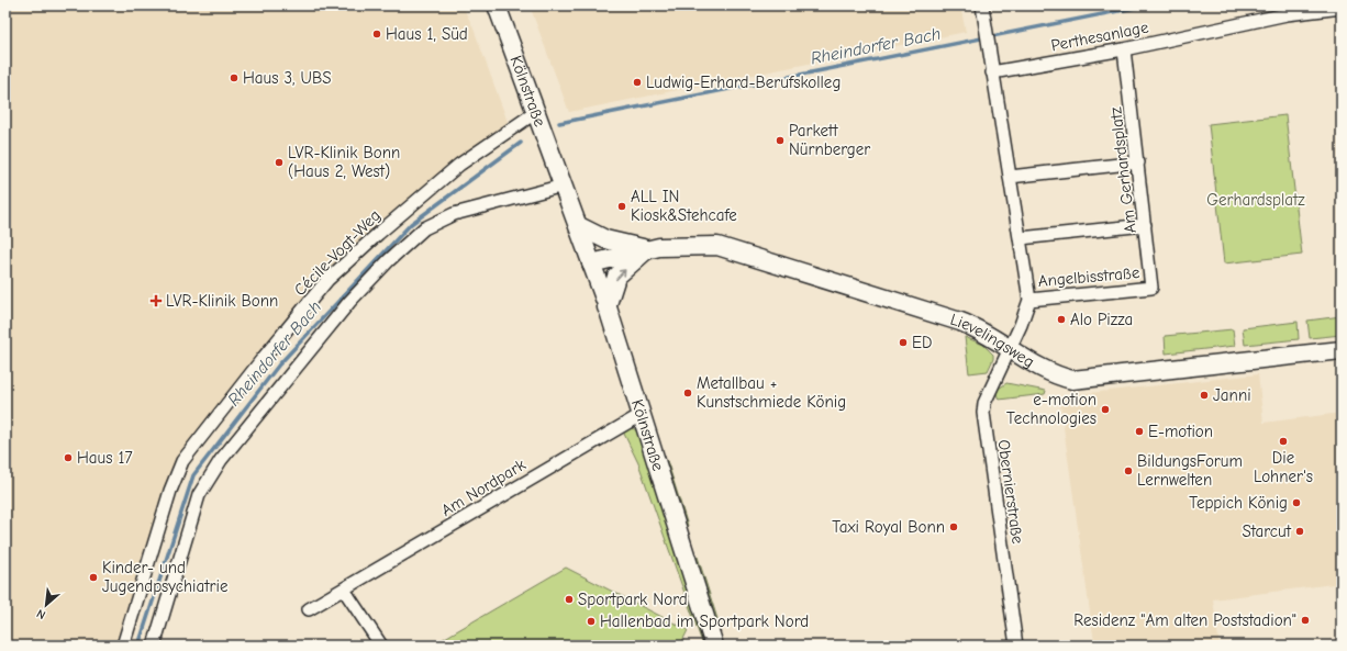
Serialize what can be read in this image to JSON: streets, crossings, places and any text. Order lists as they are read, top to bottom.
{
  "streets": {
    "street": [
      "Perthesanlage",
      "Kölnstraße",
      "Am Gerhardsplatz",
      "Cécile-Vogt-Weg",
      "Angelbisstraße",
      "Lievelingsweg",
      "Am Nordpark",
      "Obernierstraße"
    ]
  },
  "crossings": [
    ["Perthesanlage", "Am Gerhardsplatz"],
    ["Perthesanlage", "Angelbisstraße"],
    ["Kölnstraße", "Cécile-Vogt-Weg"],
    ["Kölnstraße", "Lievelingsweg"],
    ["Kölnstraße", "Am Nordpark"],
    ["Am Gerhardsplatz", "Angelbisstraße"],
    ["Angelbisstraße", "Lievelingsweg"],
    ["Angelbisstraße", "Obernierstraße"],
    ["Lievelingsweg", "Obernierstraße"]
  ],
  "water": ["Rheindorfer Bach"],
  "parks": ["Gerhardsplatz"],
  "places": {
    "other": [
      "Haus 1, Süd",
      "Haus 3, UBS",
      "Ludwig-Erhard-Berufskolleg",
      "Parkett Nürnberger",
      "LVR-Klinik Bonn (Haus 2, West)",
      "ALL IN Kiosk&Stehcafe",
      "Alo Pizza",
      "ED",
      "Metallbau + Kunstschmiede König",
      "Janni",
      "e-motion Technologies",
      "E-motion",
      "Die Lohner's",
      "Haus 17",
      "BildungsForum Lernwelten",
      "Teppich König",
      "Taxi Royal Bonn",
      "Starcut",
      "Kinder- und Jugendpsychiatrie",
      "Sportpark Nord",
      "Residenz \"Am alten Poststadion\"",
      "Hallenbad im Sportpark Nord"
    ],
    "health": ["LVR-Klinik Bonn"]
  },
  "north": "bottom left"
}
